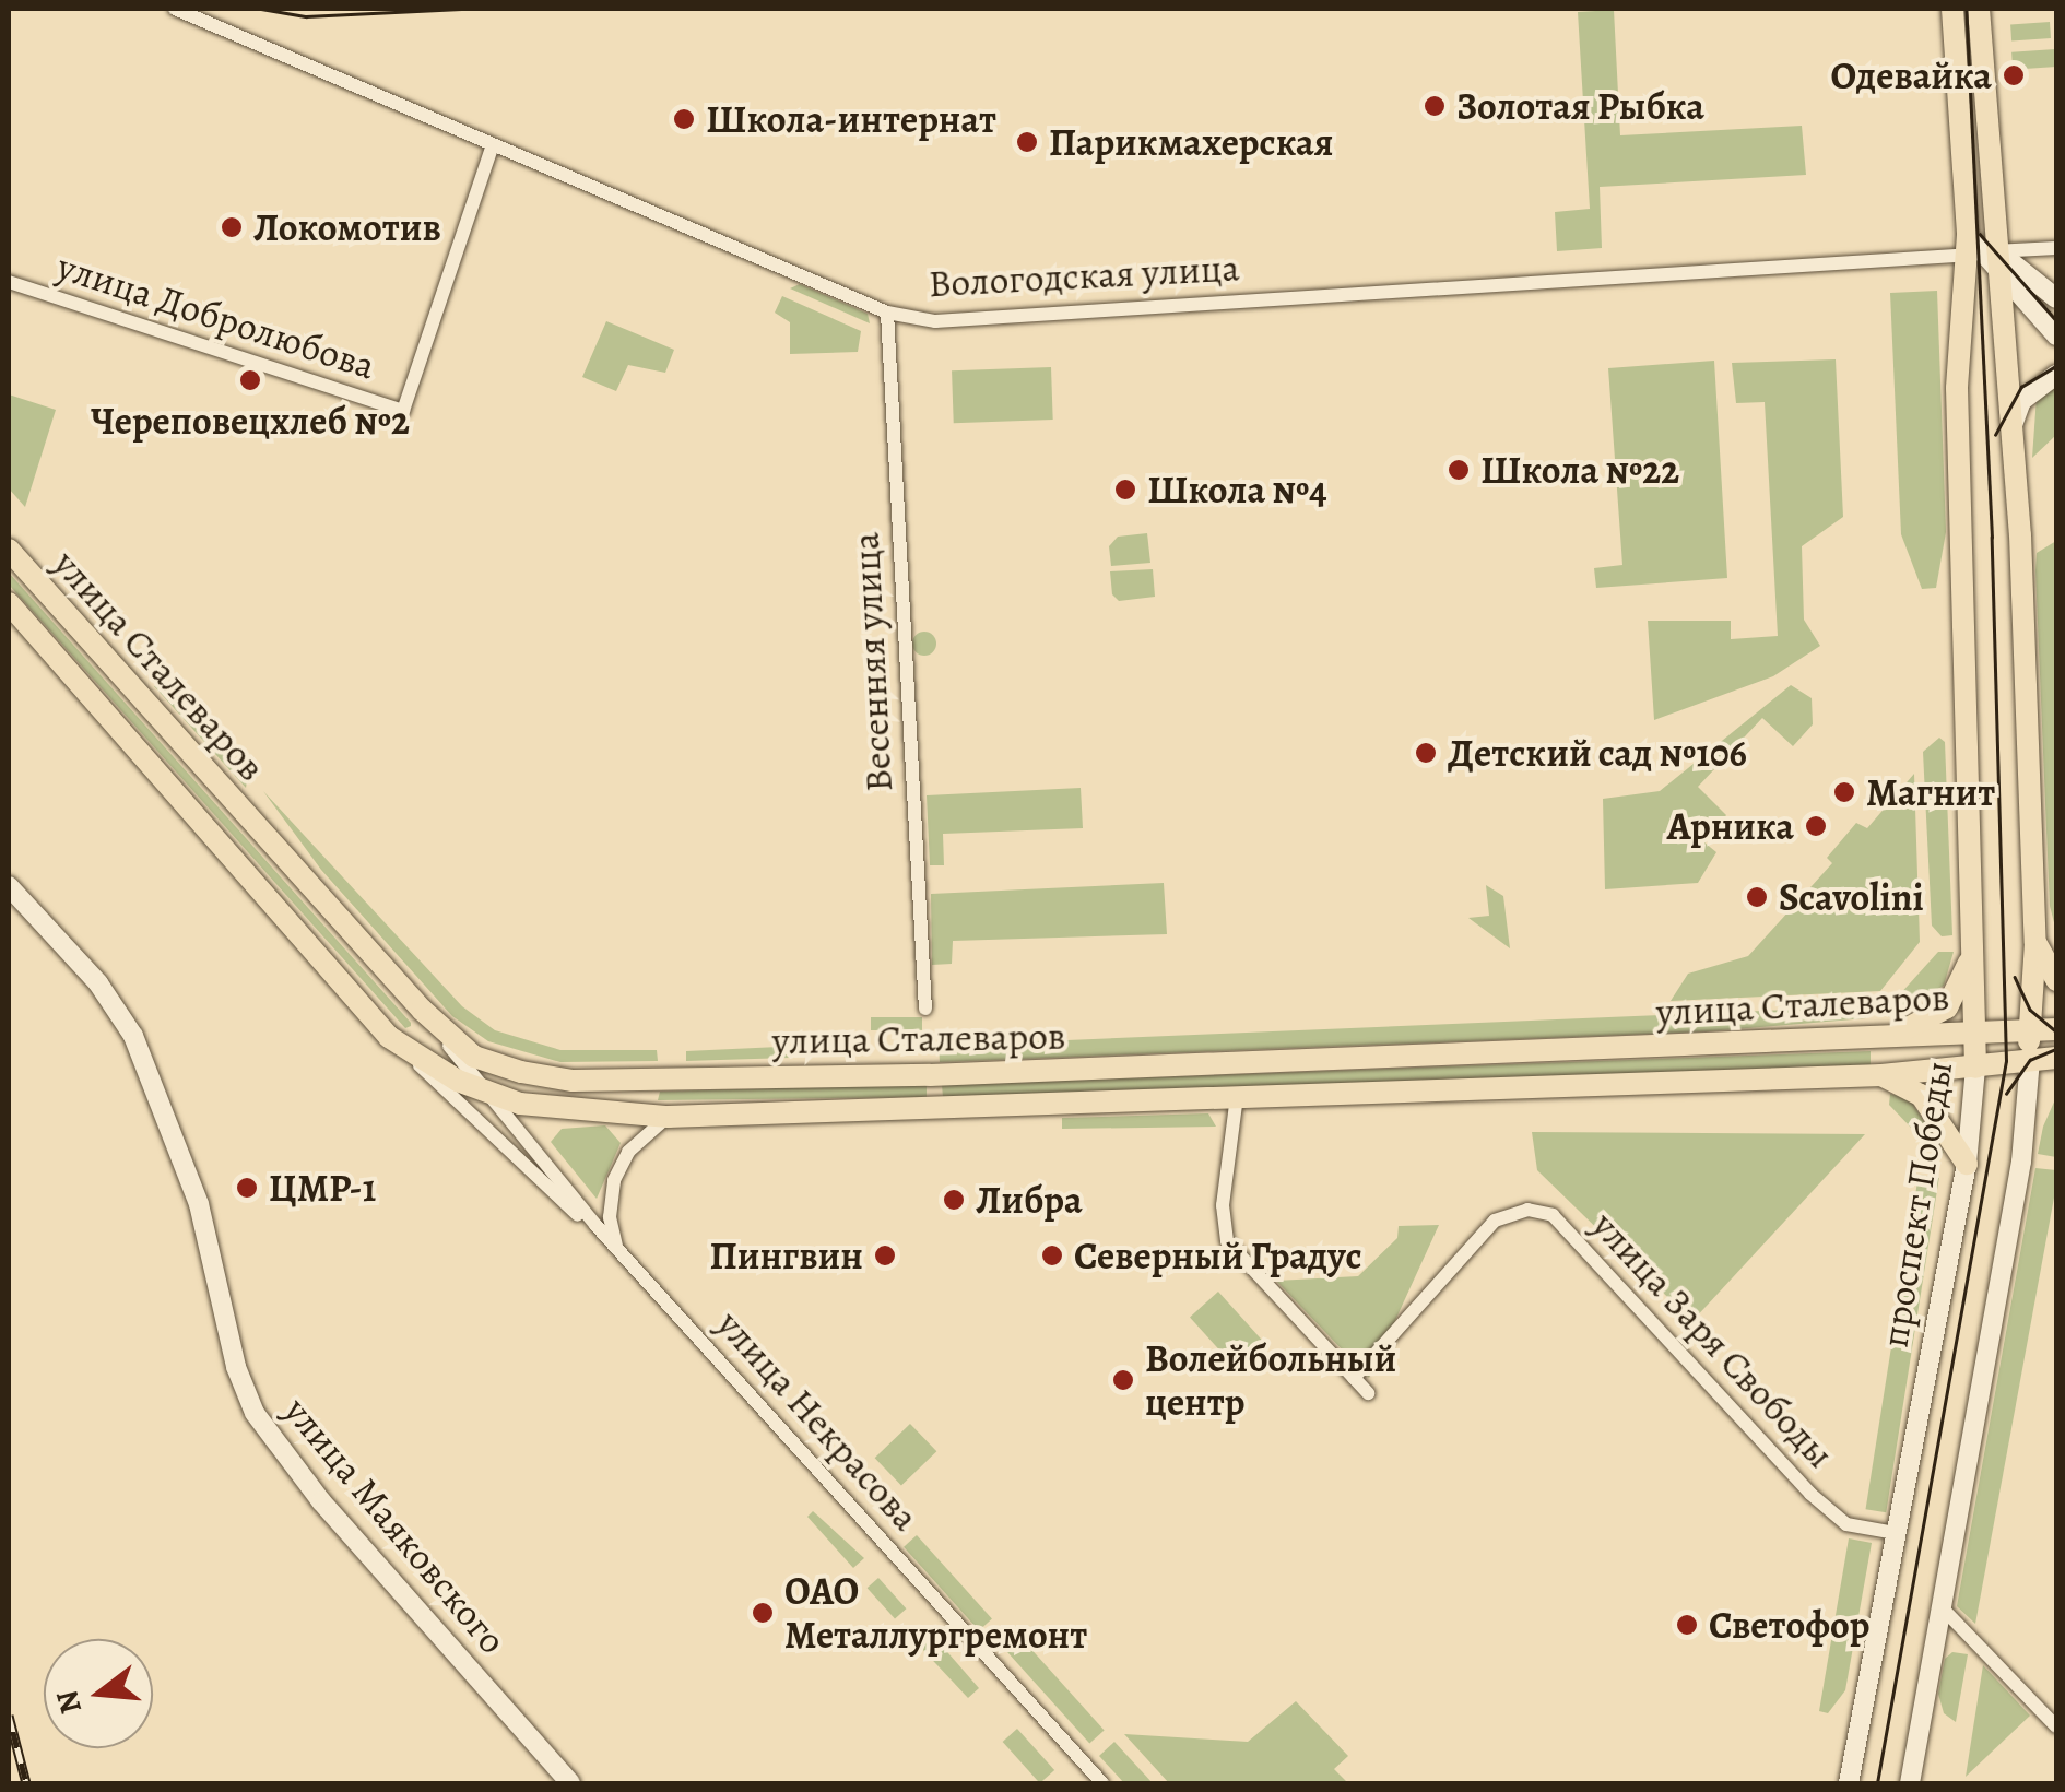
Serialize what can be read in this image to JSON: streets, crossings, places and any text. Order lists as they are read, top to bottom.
{
  "streets": {
    "main road": ["улица Сталеваров", "проспект Победы", "улица Маяковского"],
    "street": [
      "Вологодская улица",
      "улица Добролюбова",
      "Весенняя улица",
      "улица Заря Свободы",
      "улица Некрасова"
    ]
  },
  "crossings": [
    ["Вологодская улица", "улица Добролюбова"],
    ["Вологодская улица", "Весенняя улица"],
    ["Вологодская улица", "проспект Победы"],
    ["улица Сталеваров", "проспект Победы"],
    ["проспект Победы", "улица Заря Свободы"]
  ],
  "places": [
    "Одевайка",
    "Золотая Рыбка",
    "Школа-интернат",
    "Парикмахерская",
    "Локомотив",
    "Череповецхлеб №2",
    "Школа №22",
    "Школа №4",
    "Детский сад №106",
    "Магнит",
    "Арника",
    "Scavolini",
    "ЦМР-1",
    "Либра",
    "Пингвин",
    "Северный Градус",
    "Волейбольный центр",
    "OAO Металлургремонт",
    "Светофор"
  ],
  "north": "left"
}
